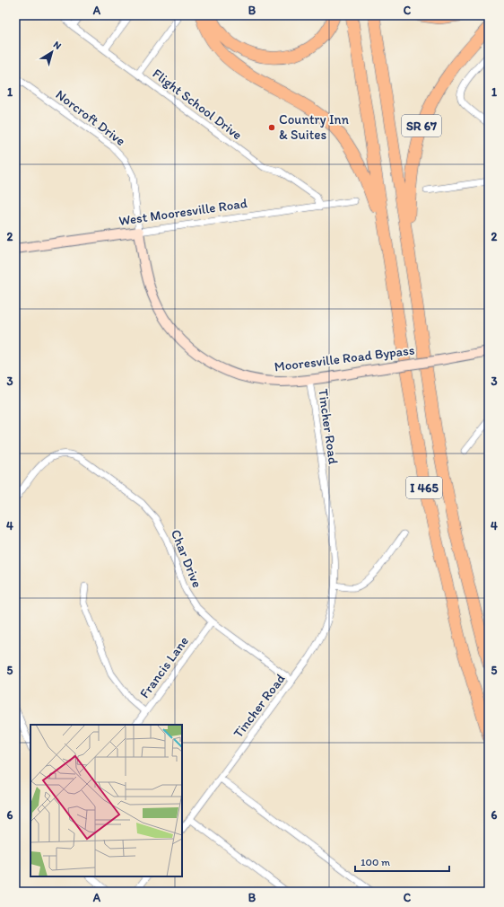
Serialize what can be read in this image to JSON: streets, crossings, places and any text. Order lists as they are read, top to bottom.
{
  "streets": {
    "highway": ["SR 67", "I 465"],
    "street": [
      "Flight School Drive",
      "Norcroft Drive",
      "West Mooresville Road",
      "Mooresville Road Bypass",
      "Tincher Road",
      "Char Drive",
      "Francis Lane"
    ]
  },
  "crossings": [
    ["Flight School Drive", "West Mooresville Road"],
    ["Norcroft Drive", "West Mooresville Road"],
    ["Norcroft Drive", "Mooresville Road Bypass"],
    ["SR 67", "I 465"],
    ["West Mooresville Road", "Mooresville Road Bypass"],
    ["Mooresville Road Bypass", "Tincher Road"],
    ["Tincher Road", "Char Drive"],
    ["Char Drive", "Francis Lane"]
  ],
  "places": ["Country Inn & Suites"],
  "scale_bar": "100 m",
  "north": "top right",
  "grid": {
    "columns": ["A", "B", "C"],
    "rows": [
      "1",
      "2",
      "3",
      "4",
      "5",
      "6"
    ]
  }
}
